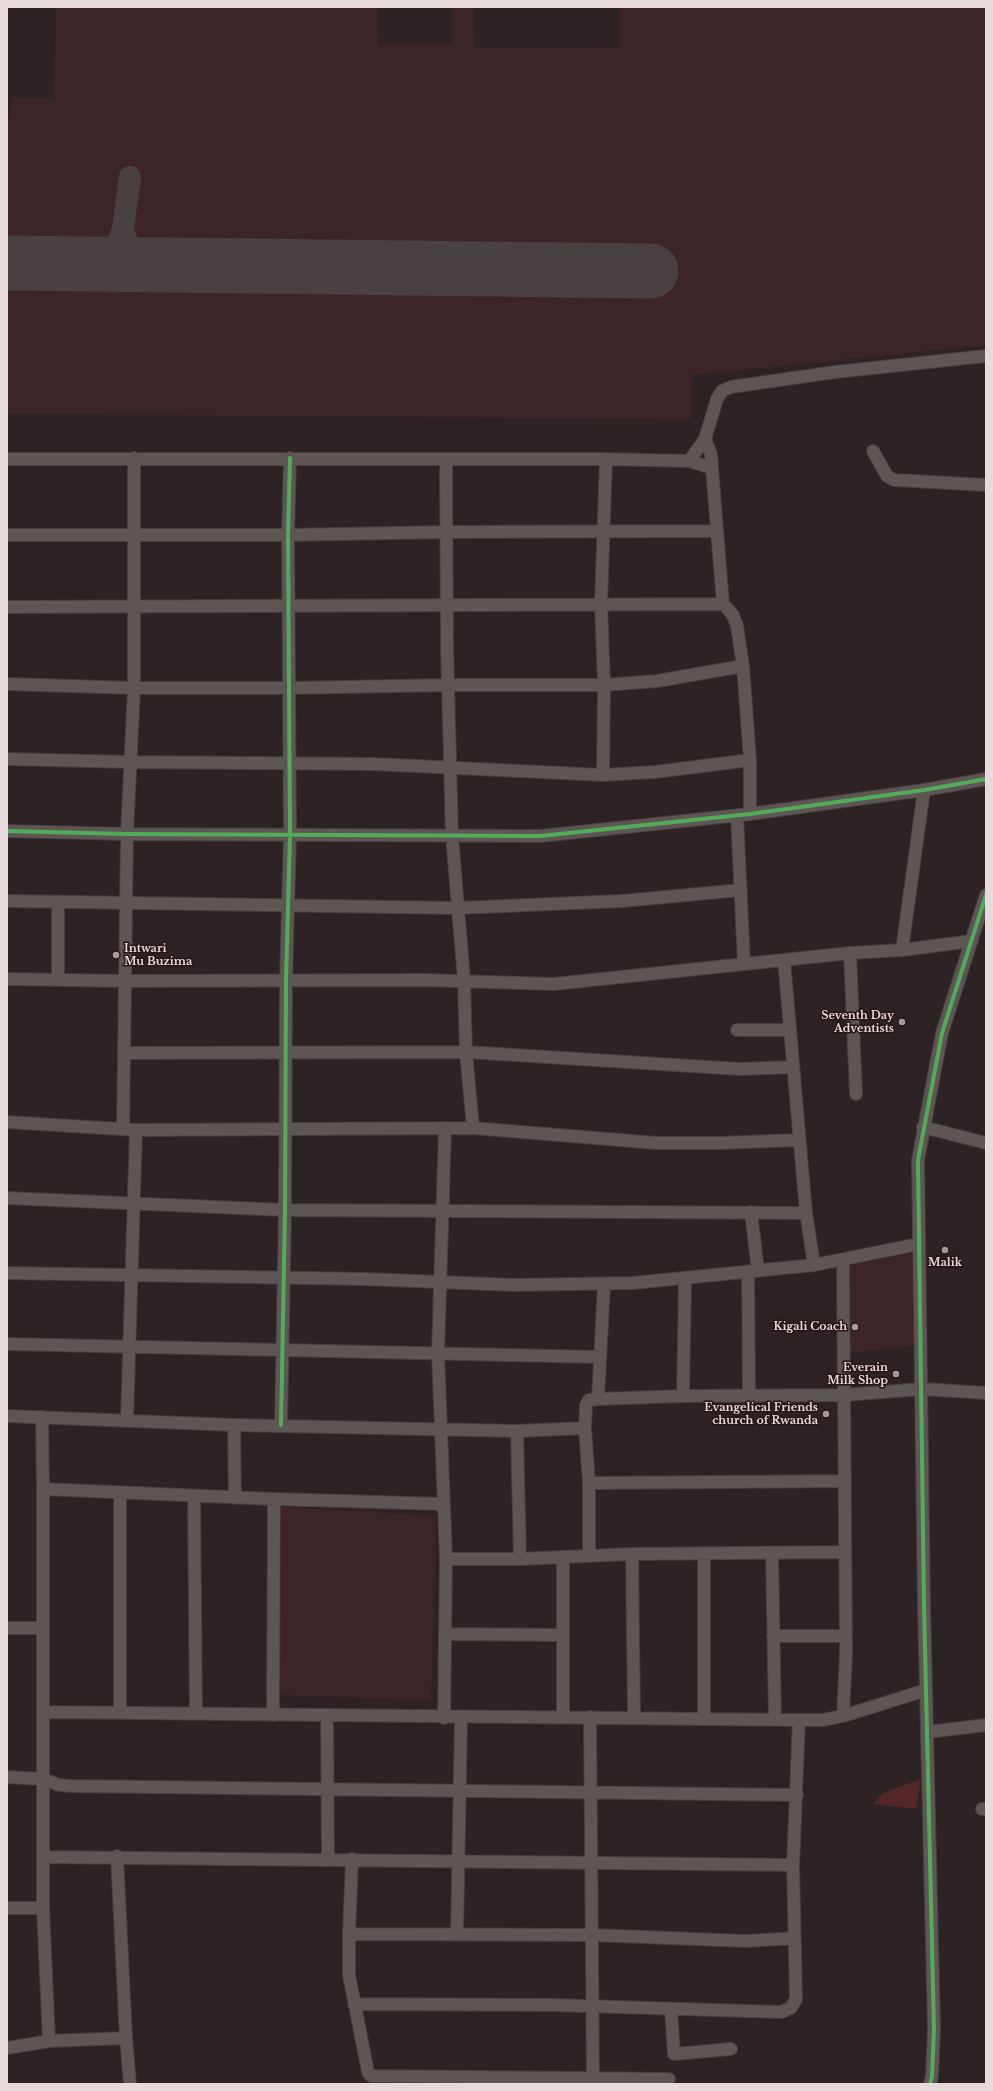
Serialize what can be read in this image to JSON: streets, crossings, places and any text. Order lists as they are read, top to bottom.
{
  "places": [
    "Intwari Mu Buzima",
    "Seventh Day Adventists",
    "Malik",
    "Kigali Coach",
    "Everain Milk Shop",
    "Evangelical Friends church of Rwanda"
  ]
}
